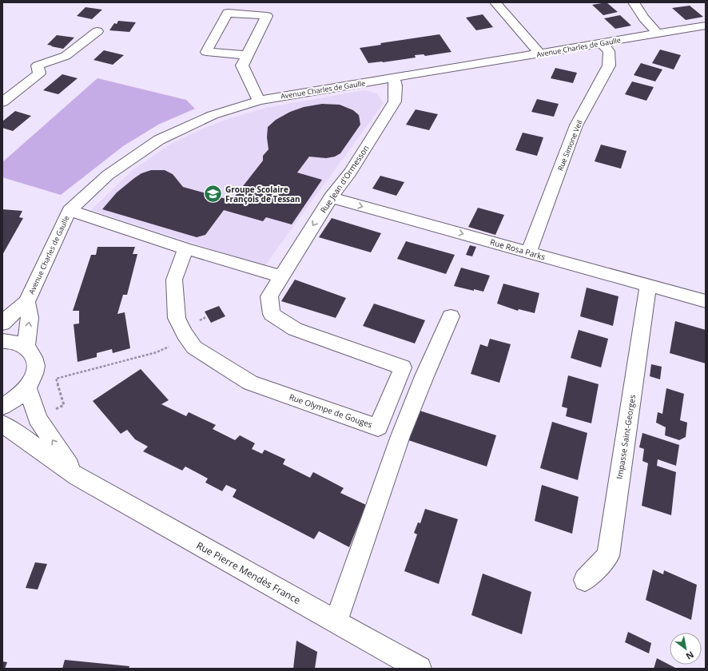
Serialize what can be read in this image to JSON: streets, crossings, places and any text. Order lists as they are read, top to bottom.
{
  "streets": {
    "street": [
      "Avenue Charles de Gaulle",
      "Rue Simone Veil",
      "Rue Jean d'Ormesson",
      "Rue Rosa Parks",
      "Rue Olympe de Gouges",
      "Impasse Saint-Georges",
      "Rue Pierre Mendès France"
    ]
  },
  "crossings": [
    ["Avenue Charles de Gaulle", "Rue Simone Veil"],
    ["Avenue Charles de Gaulle", "Rue Jean d'Ormesson"],
    ["Rue Simone Veil", "Rue Rosa Parks"],
    ["Rue Jean d'Ormesson", "Rue Rosa Parks"],
    ["Rue Jean d'Ormesson", "Rue Olympe de Gouges"],
    ["Rue Rosa Parks", "Impasse Saint-Georges"]
  ],
  "one_way": ["Rue Rosa Parks"],
  "places": {
    "school or university": ["Groupe Scolaire François de Tessan"]
  },
  "north": "bottom right"
}
